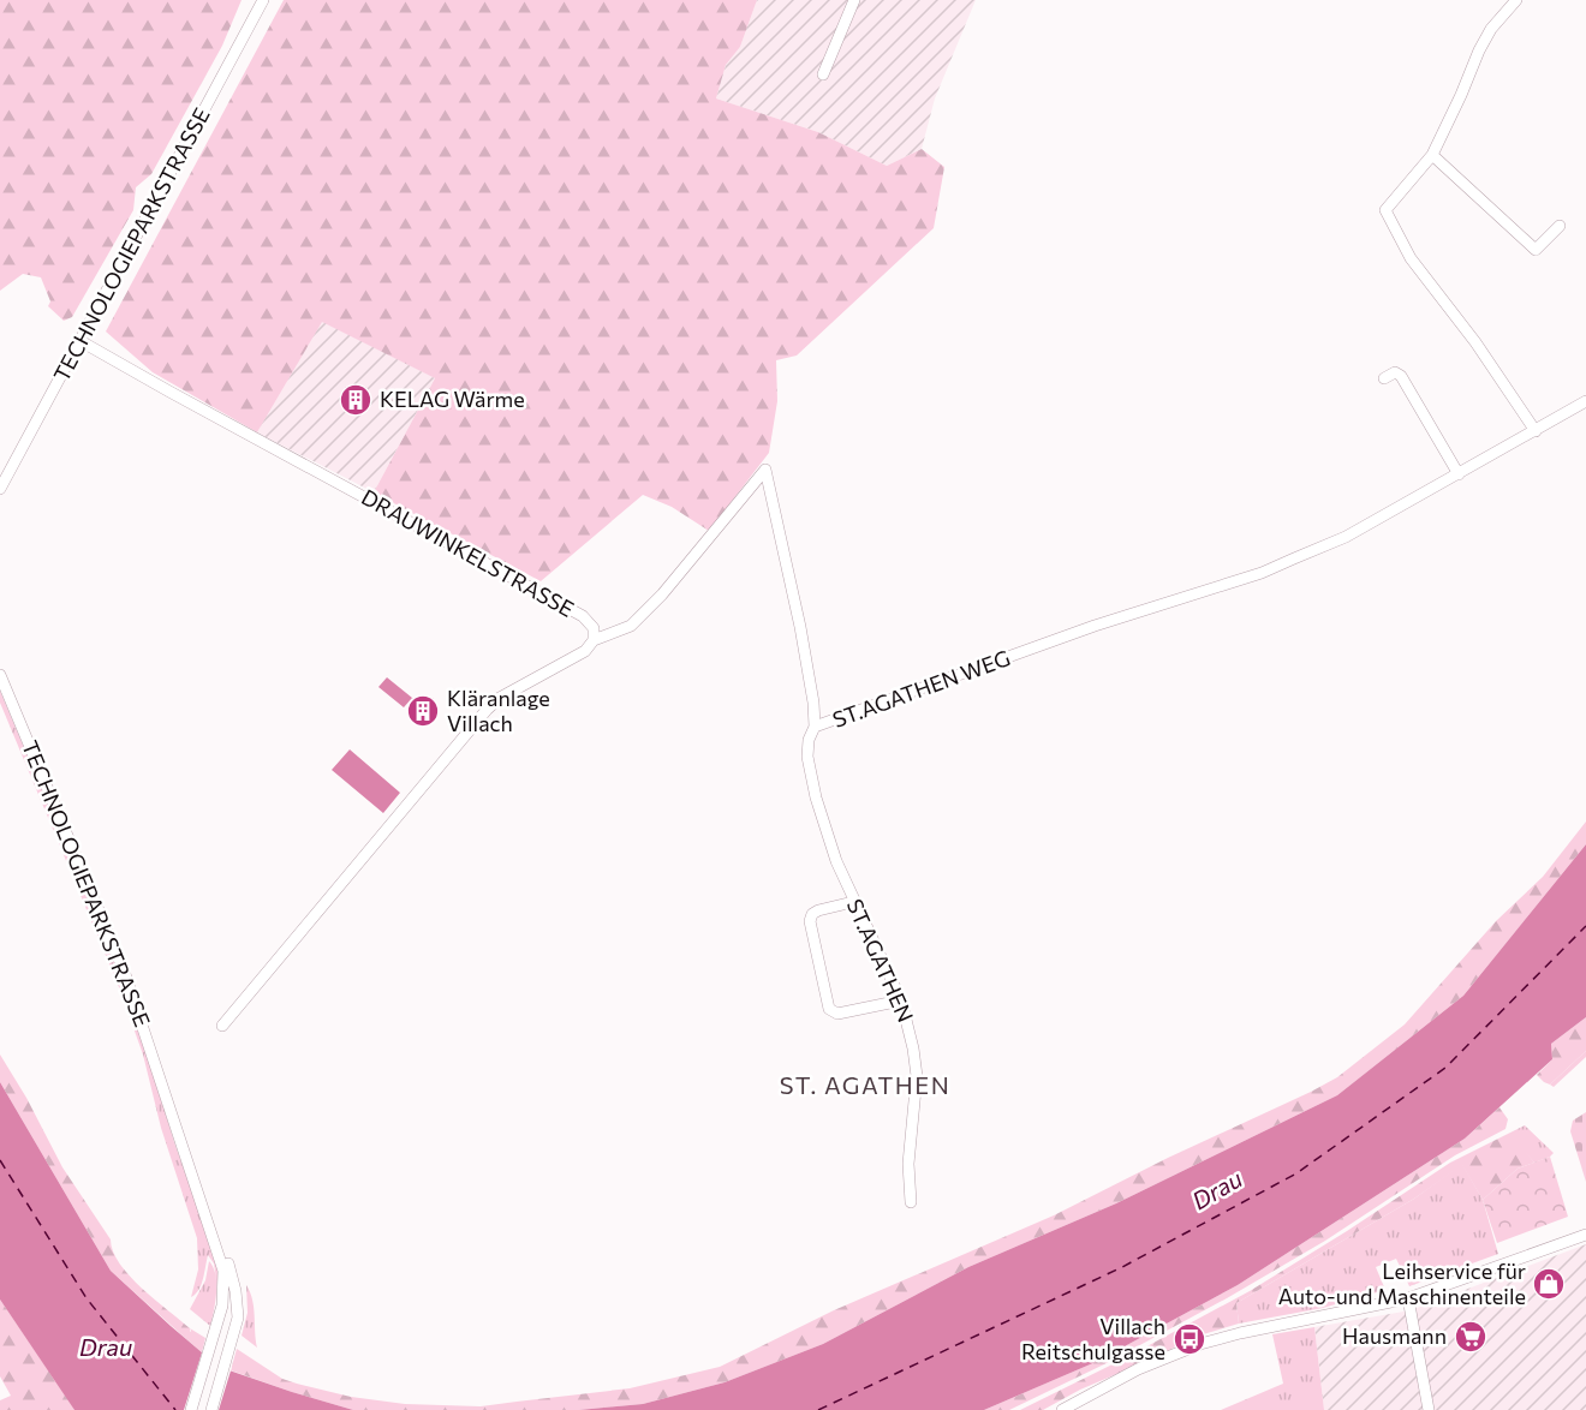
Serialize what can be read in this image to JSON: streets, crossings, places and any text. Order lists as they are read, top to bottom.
{
  "streets": {
    "street": [
      "TECHNOLOGIEPARKSTRASSE",
      "DRAUWINKELSTRASSE",
      "ST.AGATHEN WEG",
      "ST.AGATHEN"
    ]
  },
  "crossings": [
    ["TECHNOLOGIEPARKSTRASSE", "DRAUWINKELSTRASSE"],
    ["DRAUWINKELSTRASSE", "ST.AGATHEN WEG"],
    ["ST.AGATHEN WEG", "ST.AGATHEN"]
  ],
  "districts": ["ST. AGATHEN"],
  "water": ["Drau"],
  "places": {
    "building": ["KELAG Wärme", "Kläranlage Villach"],
    "shop": ["Leihservice für Auto-und Maschinenteile"],
    "supermarket": ["Hausmann"],
    "bus stop": ["Villach Reitschulgasse"]
  }
}
